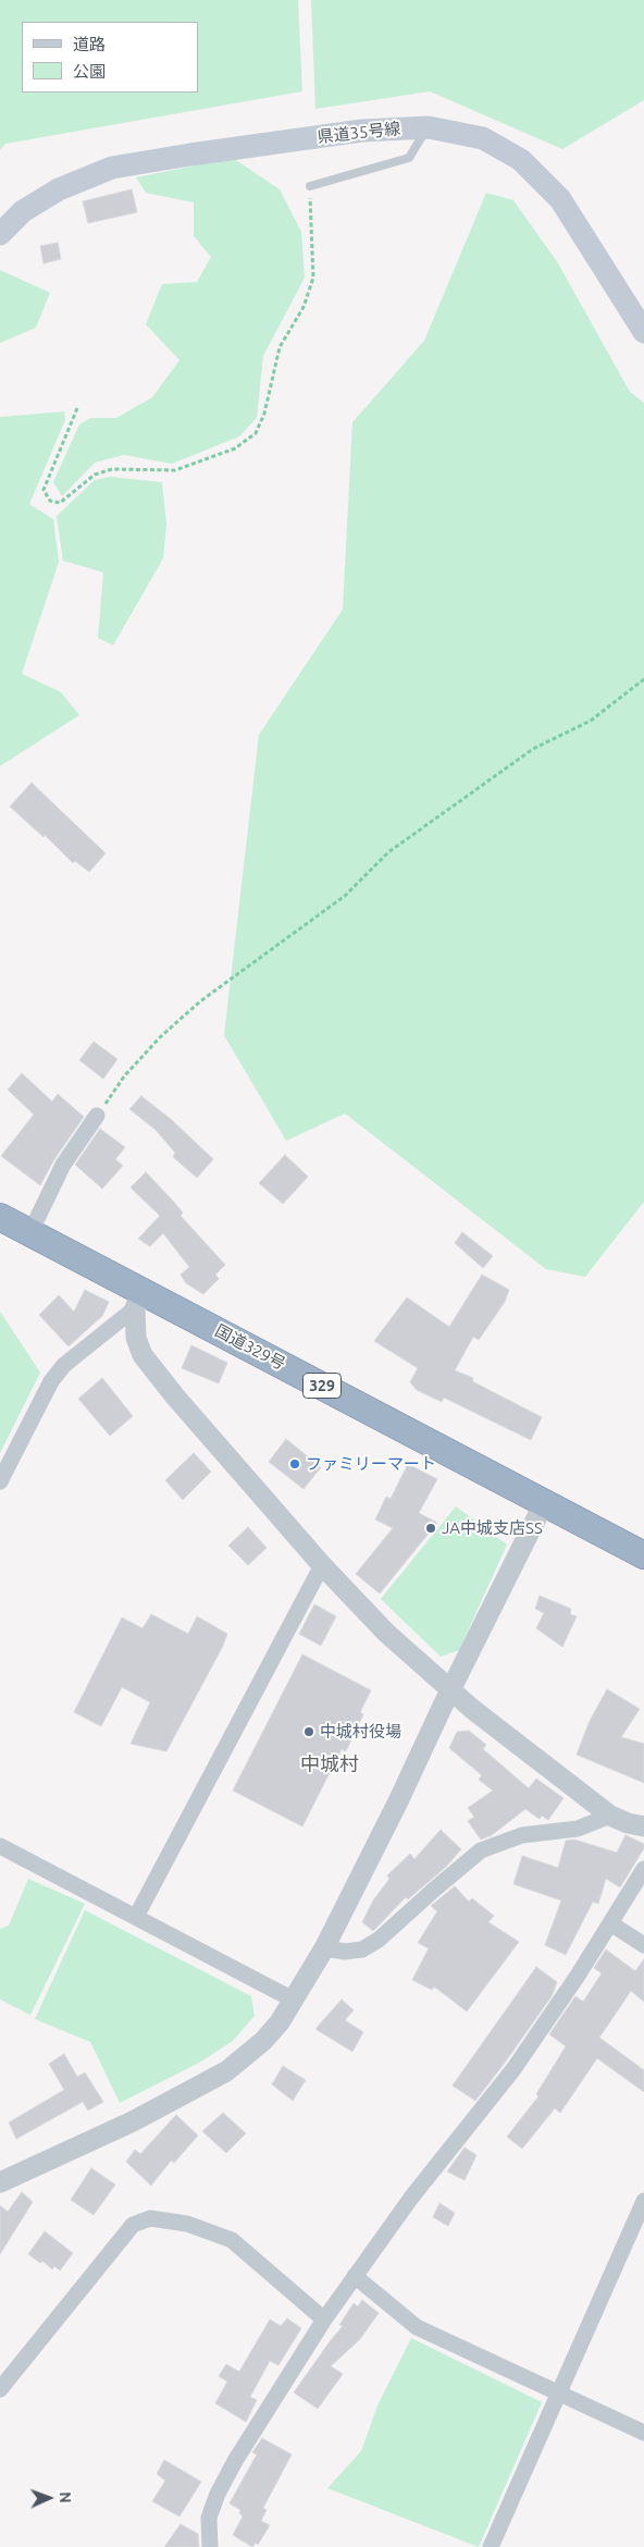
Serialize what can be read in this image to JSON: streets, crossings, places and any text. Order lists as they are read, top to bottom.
{
  "streets": {
    "highway": ["国道329号", "329"],
    "main road": ["県道35号線"]
  },
  "districts": ["中城村"],
  "places": ["ファミリーマート", "JA中城支店SS", "中城村役場"],
  "legend": ["道路", "公園"],
  "north": "right"
}
